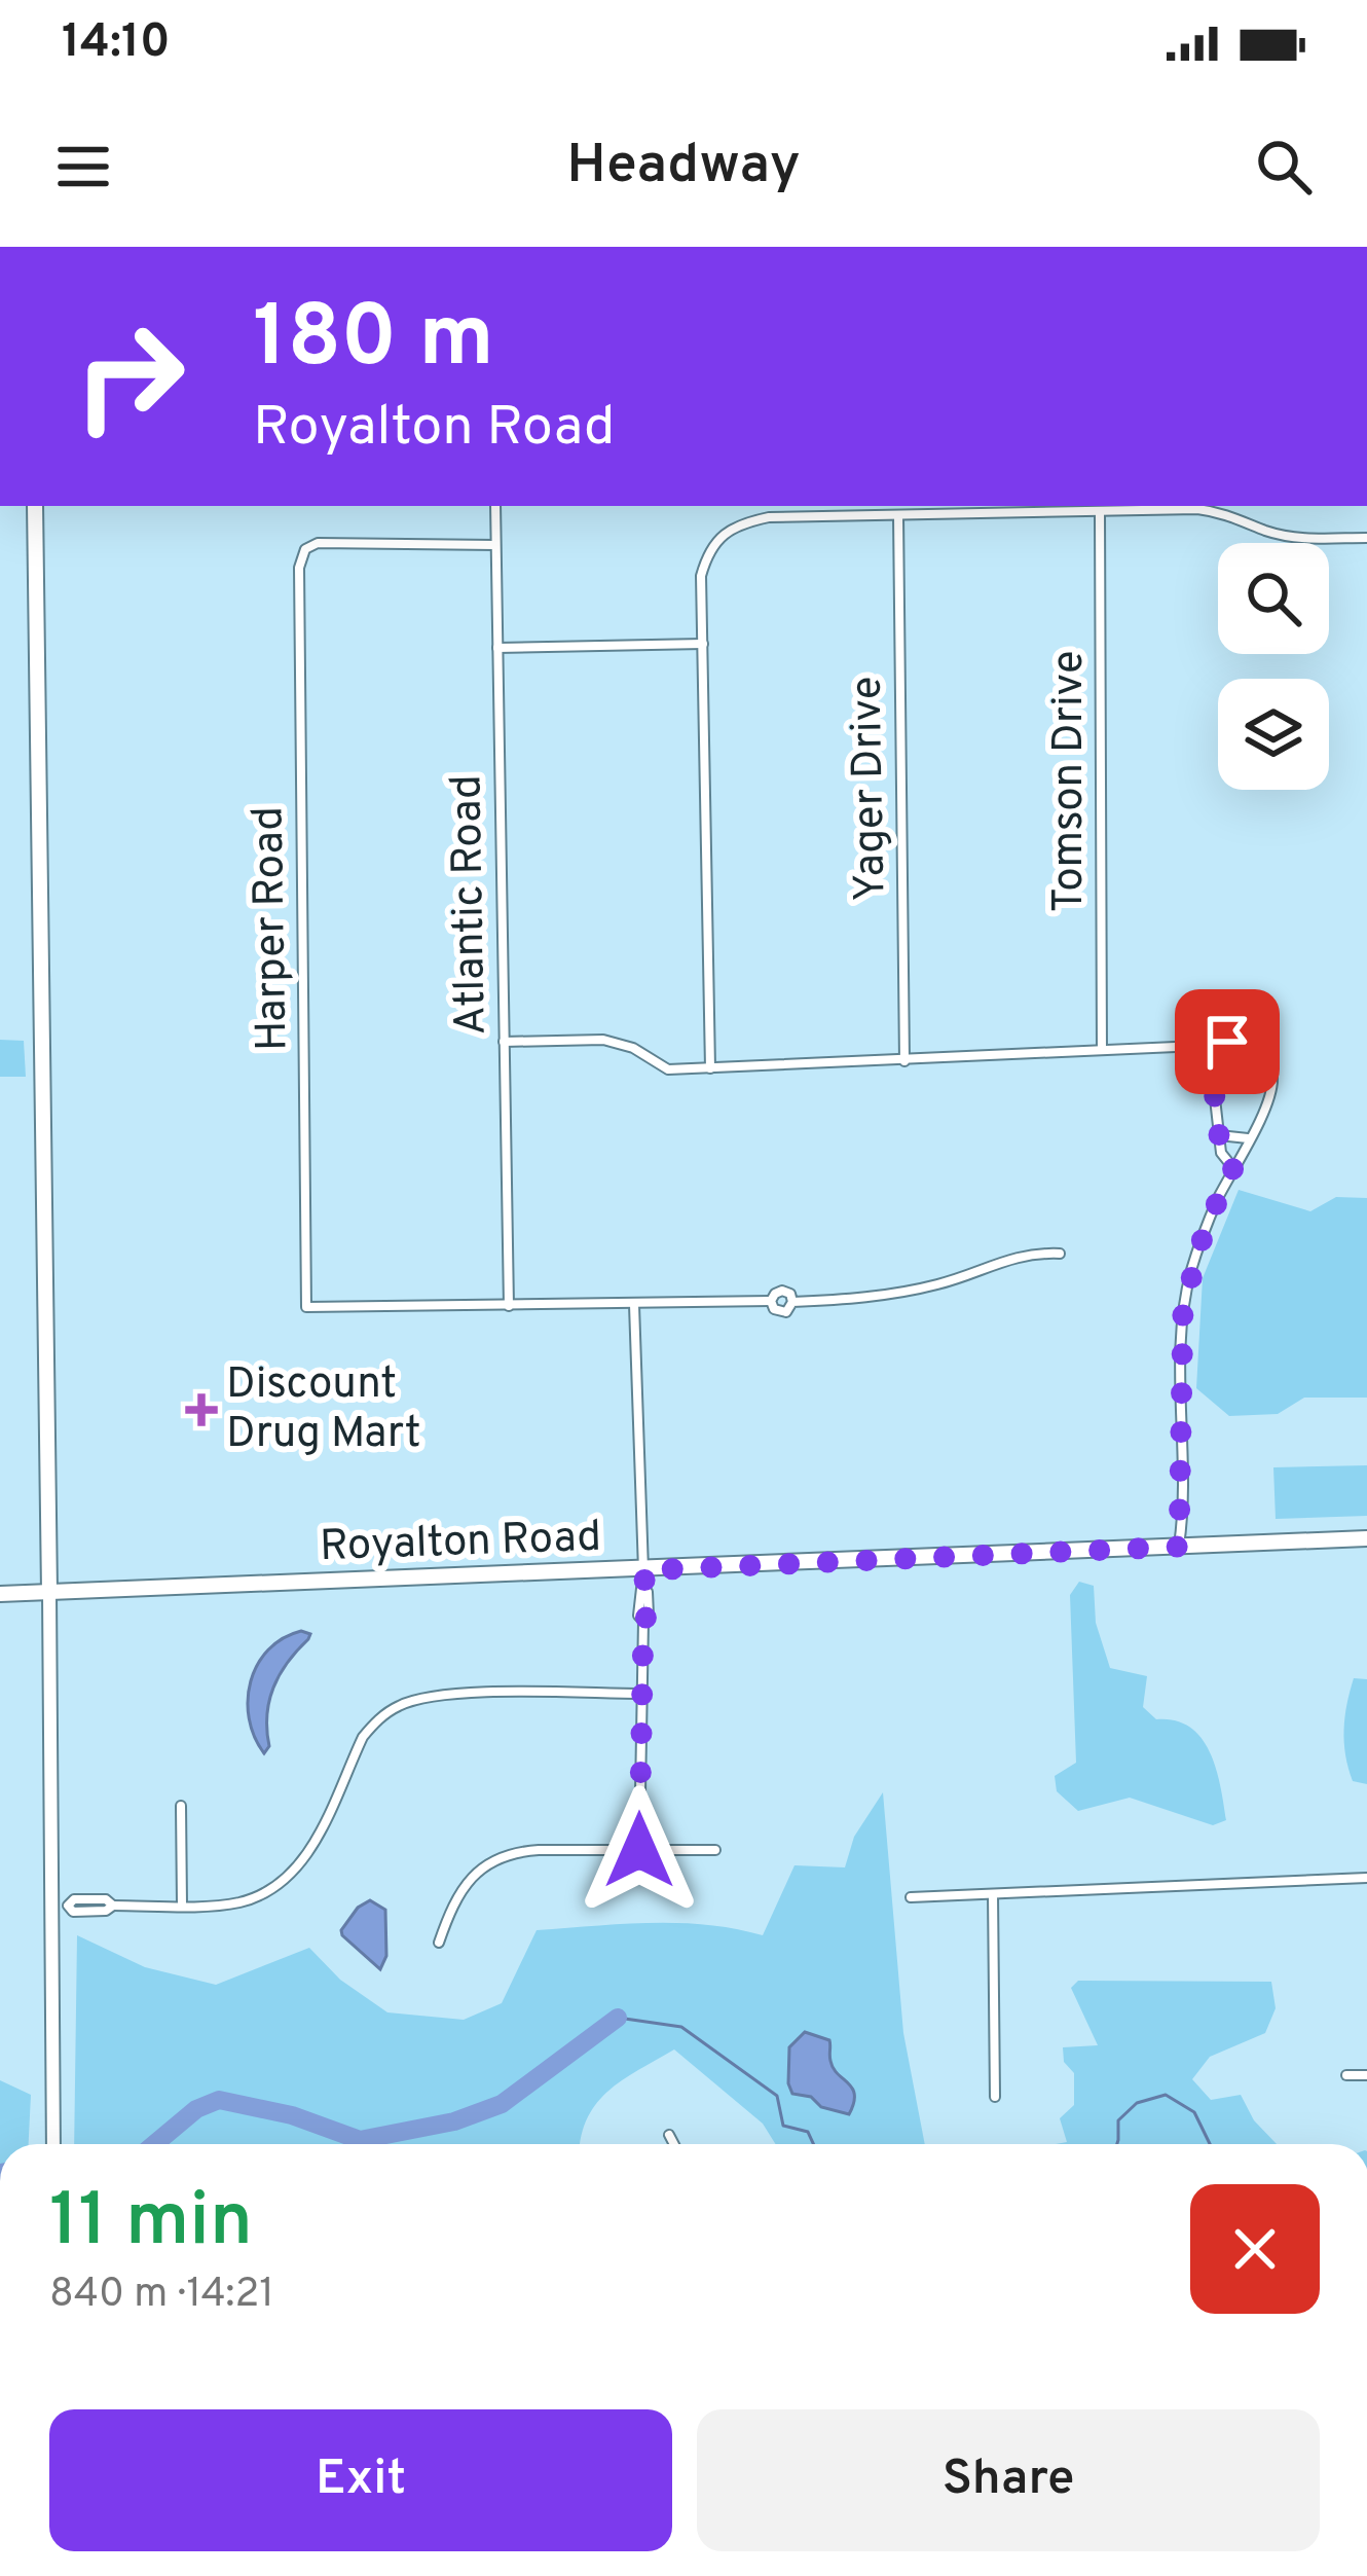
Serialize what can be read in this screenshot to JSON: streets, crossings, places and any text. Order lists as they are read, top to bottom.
{
  "streets": {
    "main road": ["Royalton Road"],
    "street": [
      "Tomson Drive",
      "Yager Drive",
      "Atlantic Road",
      "Harper Road"
    ]
  },
  "crossings": [
    ["Atlantic Road", "Harper Road"]
  ],
  "places": {
    "health": ["Discount Drug Mart"]
  },
  "page": {
    "status": "14:10",
    "header": "Headway",
    "turn": ["180 m", "Royalton Road"],
    "heading": ["11 min", "840 m · 14:21"],
    "buttons": ["Exit", "Share"]
  }
}
